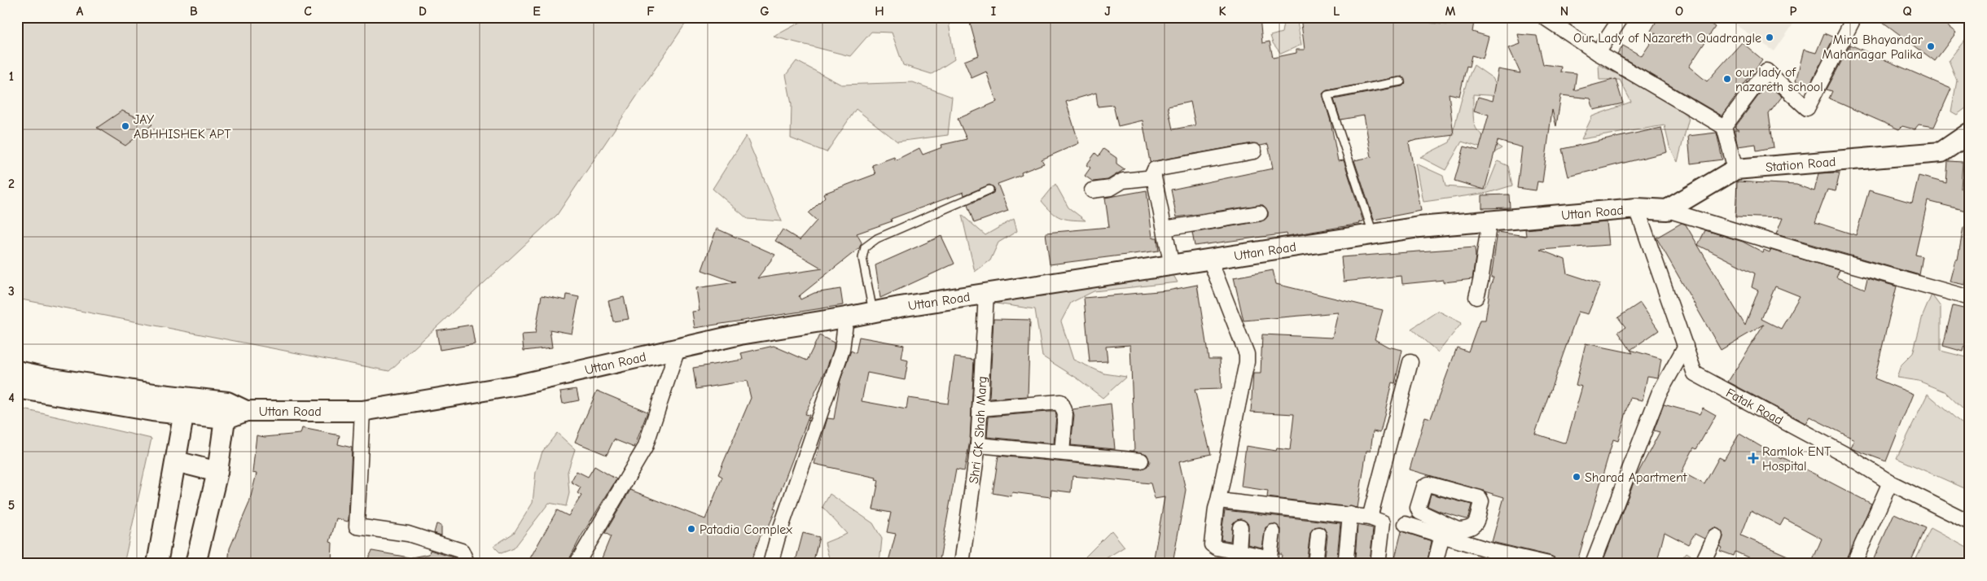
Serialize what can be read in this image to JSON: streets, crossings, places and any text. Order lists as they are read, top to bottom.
{
  "streets": {
    "street": [
      "Station Road",
      "Uttan Road",
      "Fatak Road",
      "Shri CK Shah Marg"
    ]
  },
  "crossings": [
    ["Uttan Road", "Fatak Road"],
    ["Uttan Road", "Shri CK Shah Marg"]
  ],
  "places": {
    "other": [
      "Our Lady of Nazareth Quadrangle",
      "Mira Bhayandar Mahanagar Palika",
      "our lady of nazareth school",
      "JAY ABHHISHEK APT",
      "Sharad Apartment",
      "Patadia Complex"
    ],
    "health": ["Ramlok ENT Hospital"]
  },
  "grid": {
    "columns": [
      "A",
      "B",
      "C",
      "D",
      "E",
      "F",
      "G",
      "H",
      "I",
      "J",
      "K",
      "L",
      "M",
      "N",
      "O",
      "P",
      "Q"
    ],
    "rows": [
      "1",
      "2",
      "3",
      "4",
      "5"
    ]
  }
}
